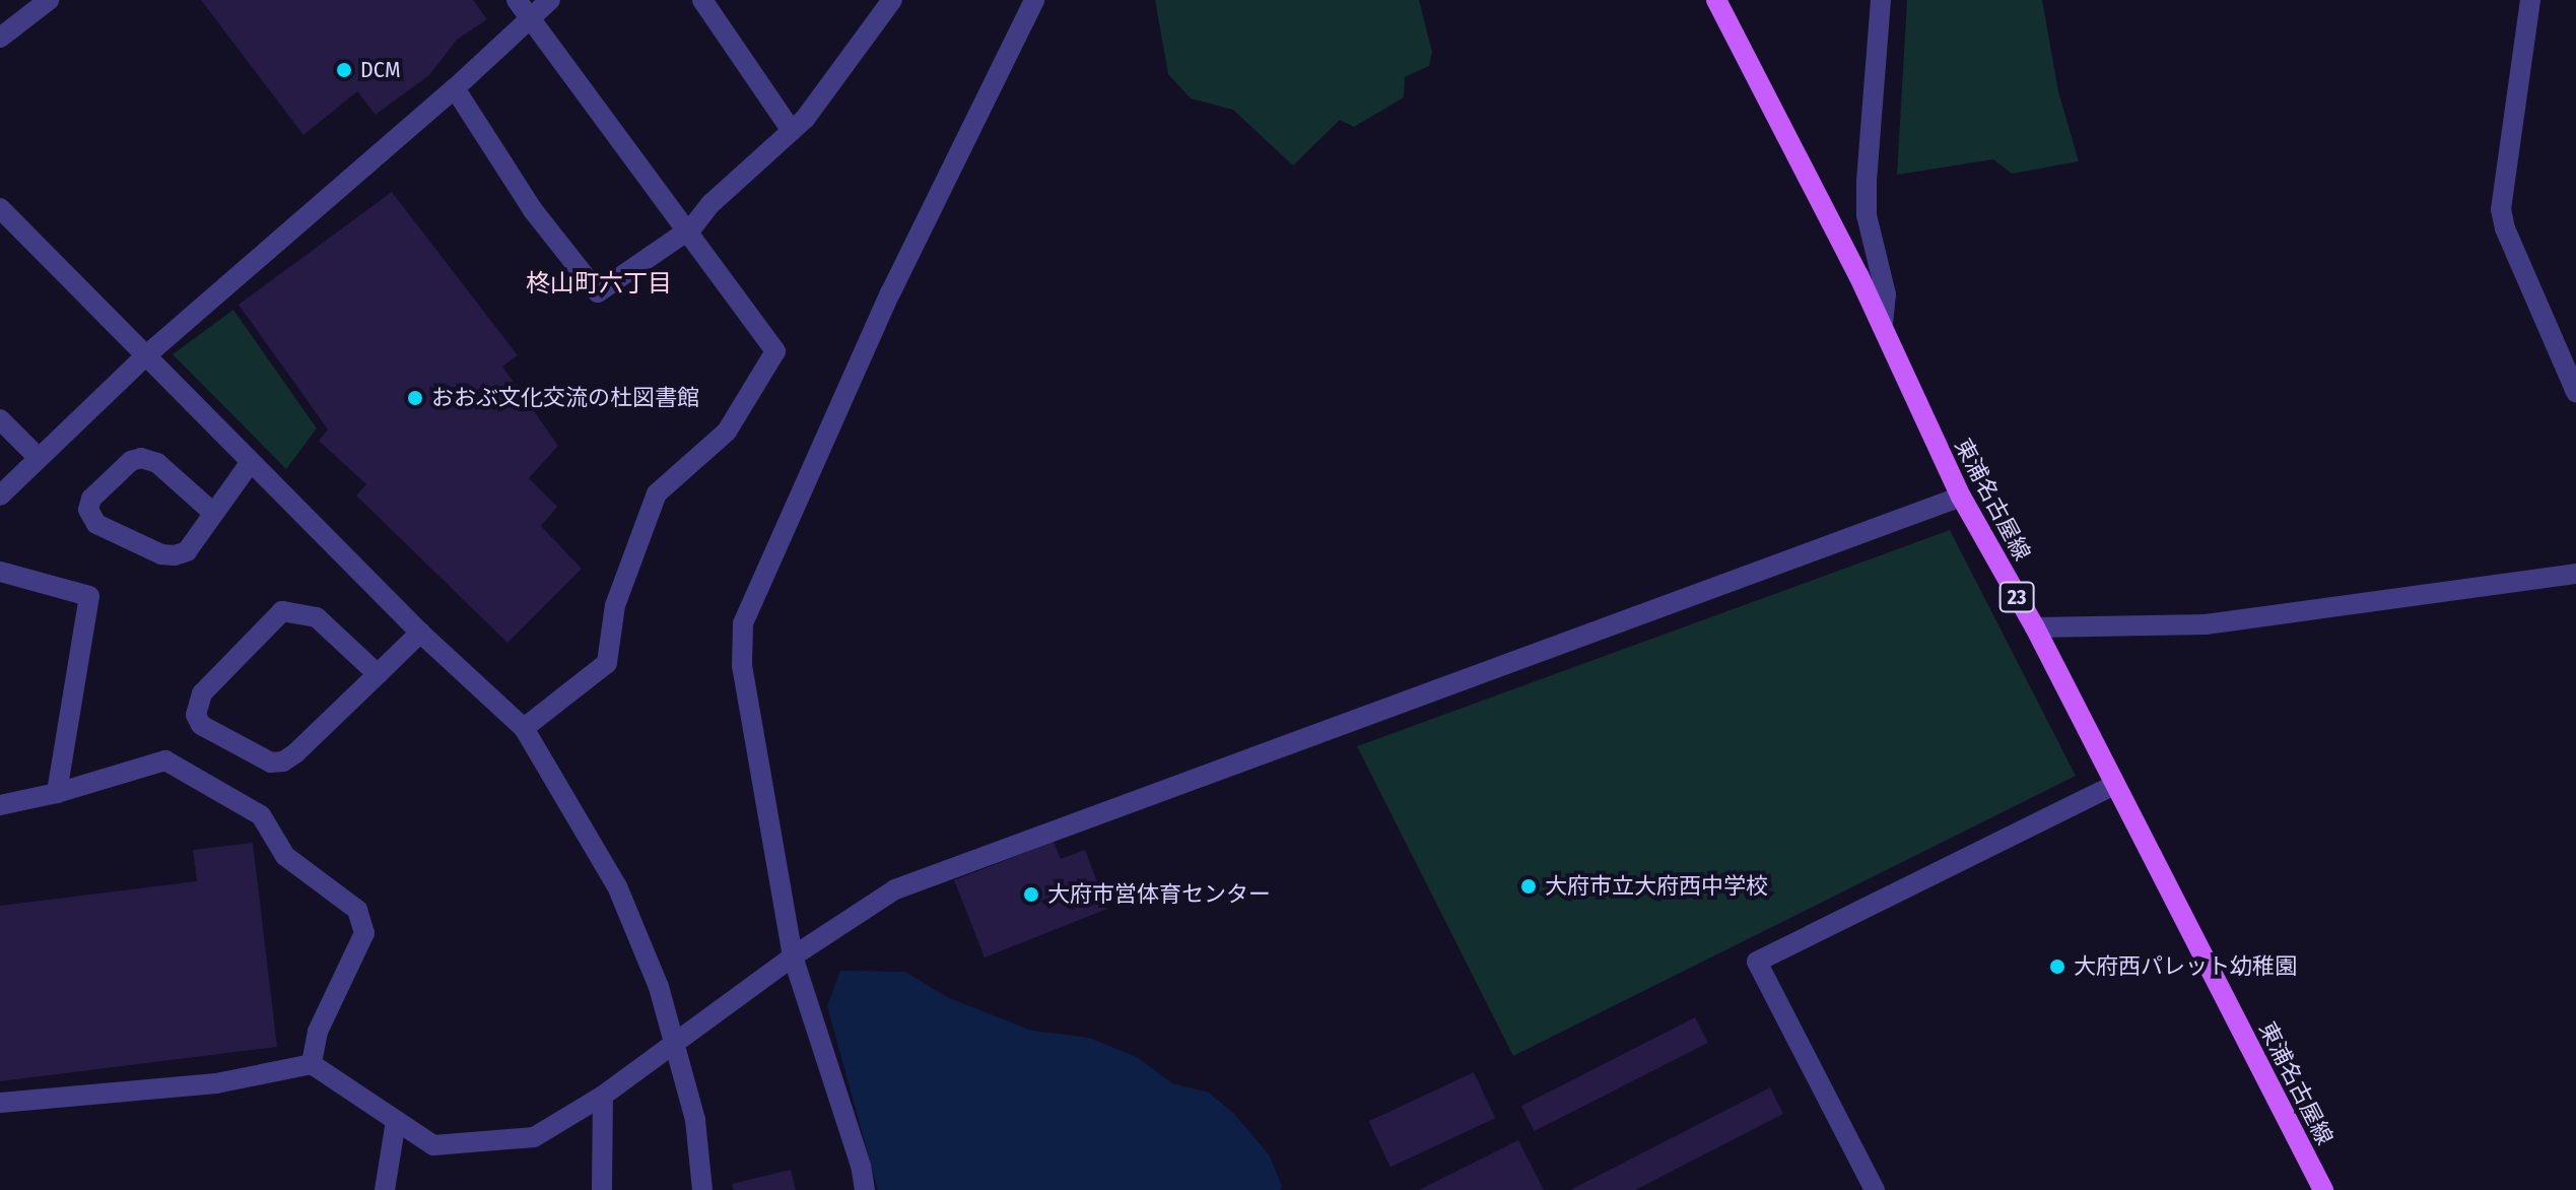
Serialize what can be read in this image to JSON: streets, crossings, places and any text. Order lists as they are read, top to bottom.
{
  "streets": {
    "main road": ["東浦名古屋線", "23"]
  },
  "districts": ["柊山町六丁目"],
  "places": [
    "DCM",
    "おおぶ文化交流の杜図書館",
    "大府市立大府西中学校",
    "大府市営体育センター",
    "大府西パレット幼稚園"
  ]
}
